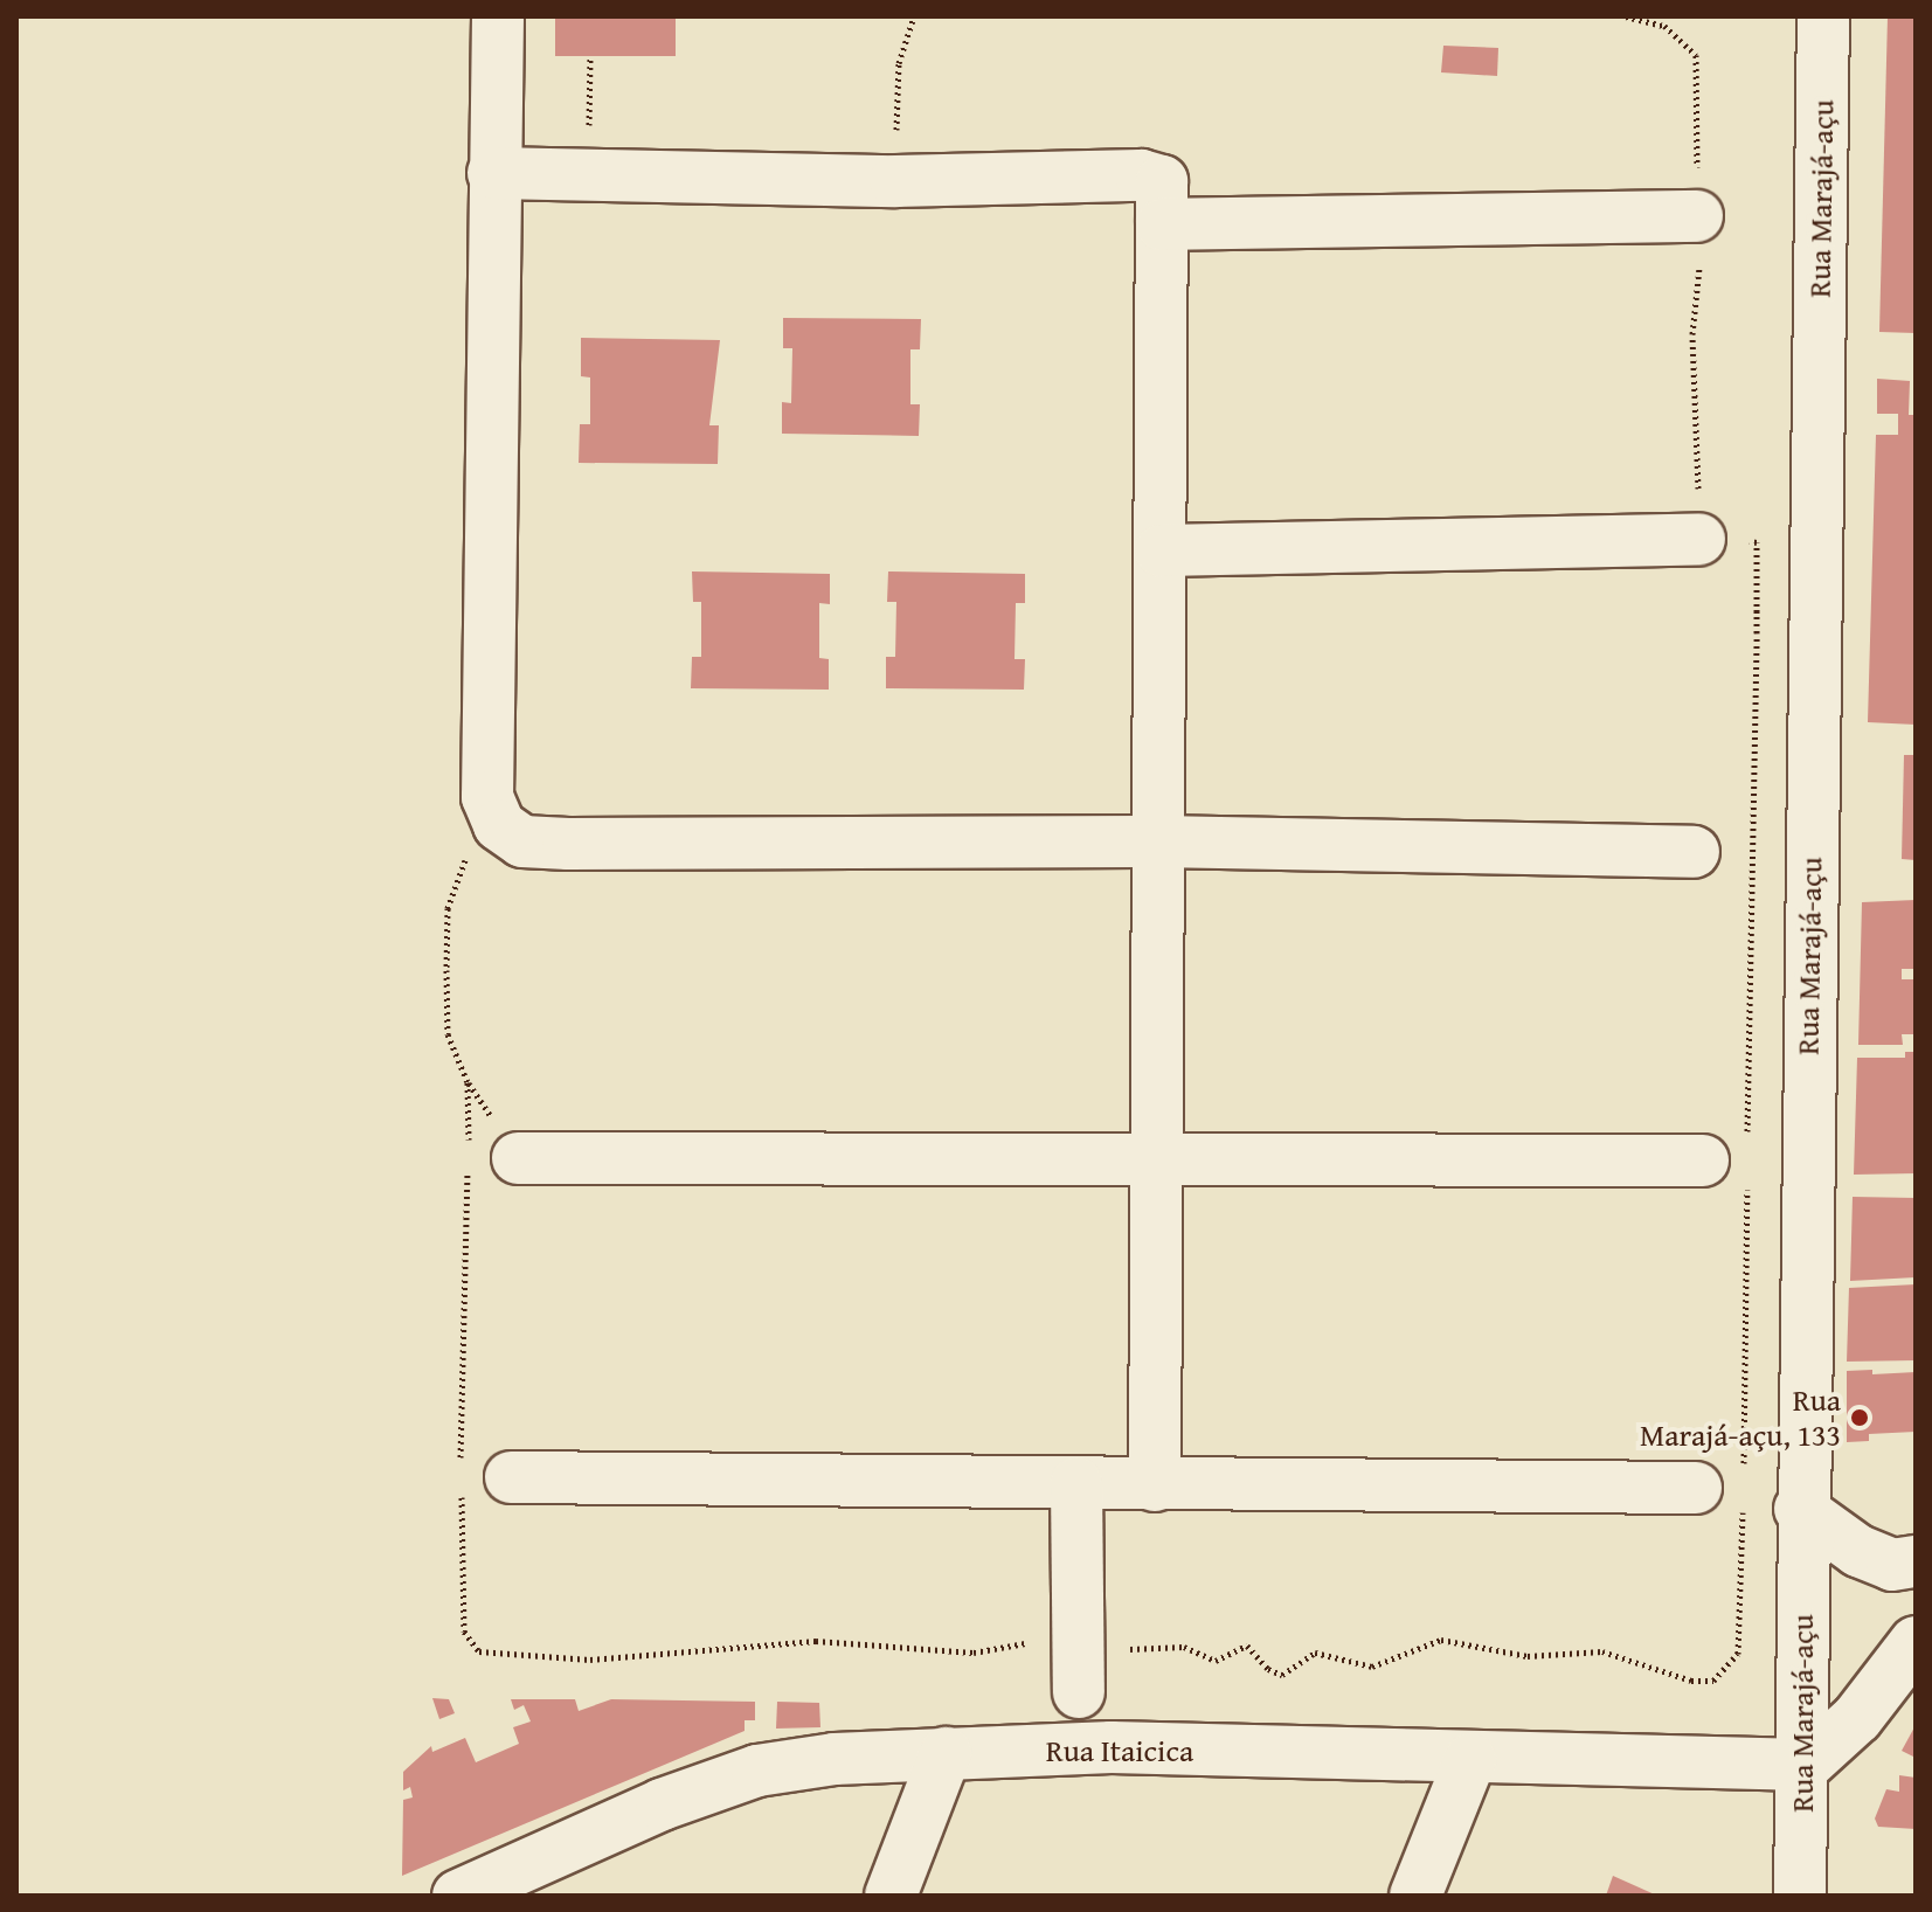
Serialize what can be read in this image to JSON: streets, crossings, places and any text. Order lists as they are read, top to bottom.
{
  "streets": {
    "street": ["Rua Marajá-açu", "Rua Itaicica"]
  },
  "crossings": [
    ["Rua Marajá-açu", "Rua Itaicica"]
  ],
  "places": ["Rua Marajá-açu, 133"]
}
